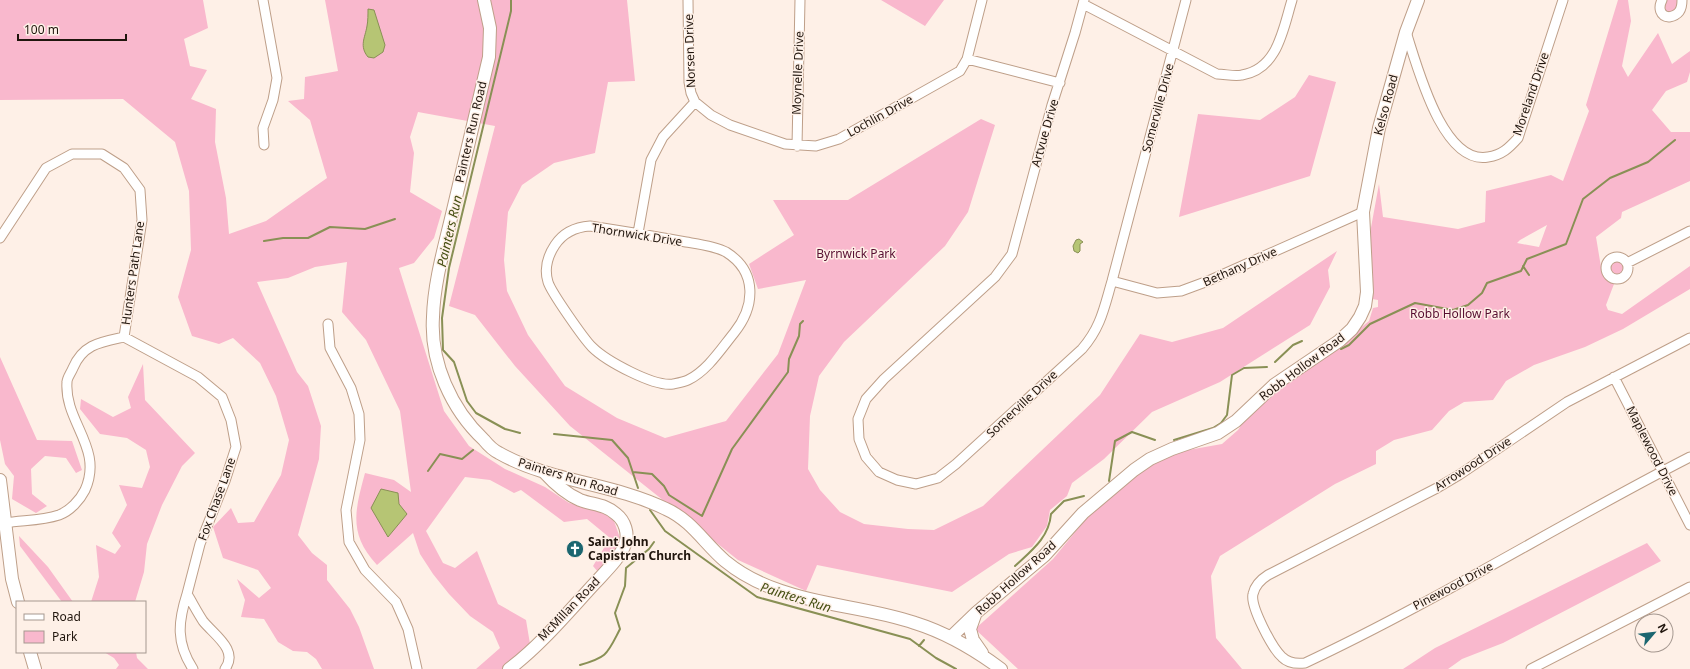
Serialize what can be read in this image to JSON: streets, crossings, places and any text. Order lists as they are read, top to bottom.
{
  "streets": {
    "street": [
      "Norsen Drive",
      "Moynelle Drive",
      "Moreland Drive",
      "Kelso Road",
      "Somerville Drive",
      "Lochlin Drive",
      "Painters Run Road",
      "Artvue Drive",
      "Thornwick Drive",
      "Bethany Drive",
      "Hunters Path Lane",
      "Robb Hollow Road",
      "Maplewood Drive",
      "Arrowood Drive",
      "Fox Chase Lane",
      "Pinewood Drive",
      "McMillan Road"
    ]
  },
  "crossings": [
    ["Norsen Drive", "Lochlin Drive"],
    ["Moynelle Drive", "Lochlin Drive"],
    ["Moreland Drive", "Kelso Road"],
    ["Kelso Road", "Bethany Drive"],
    ["Kelso Road", "Robb Hollow Road"],
    ["Somerville Drive", "Artvue Drive"],
    ["Somerville Drive", "Bethany Drive"],
    ["Painters Run Road", "Robb Hollow Road"],
    ["Painters Run Road", "McMillan Road"],
    ["Bethany Drive", "Robb Hollow Road"],
    ["Hunters Path Lane", "Fox Chase Lane"],
    ["Maplewood Drive", "Arrowood Drive"],
    ["Maplewood Drive", "Pinewood Drive"],
    ["Arrowood Drive", "Pinewood Drive"]
  ],
  "water": ["Painters Run"],
  "parks": ["Byrnwick Park", "Robb Hollow Park"],
  "places": {
    "church": ["Saint John Capistran Church"]
  },
  "legend": ["Road", "Park"],
  "scale_bar": "100 m",
  "north": "top right"
}
